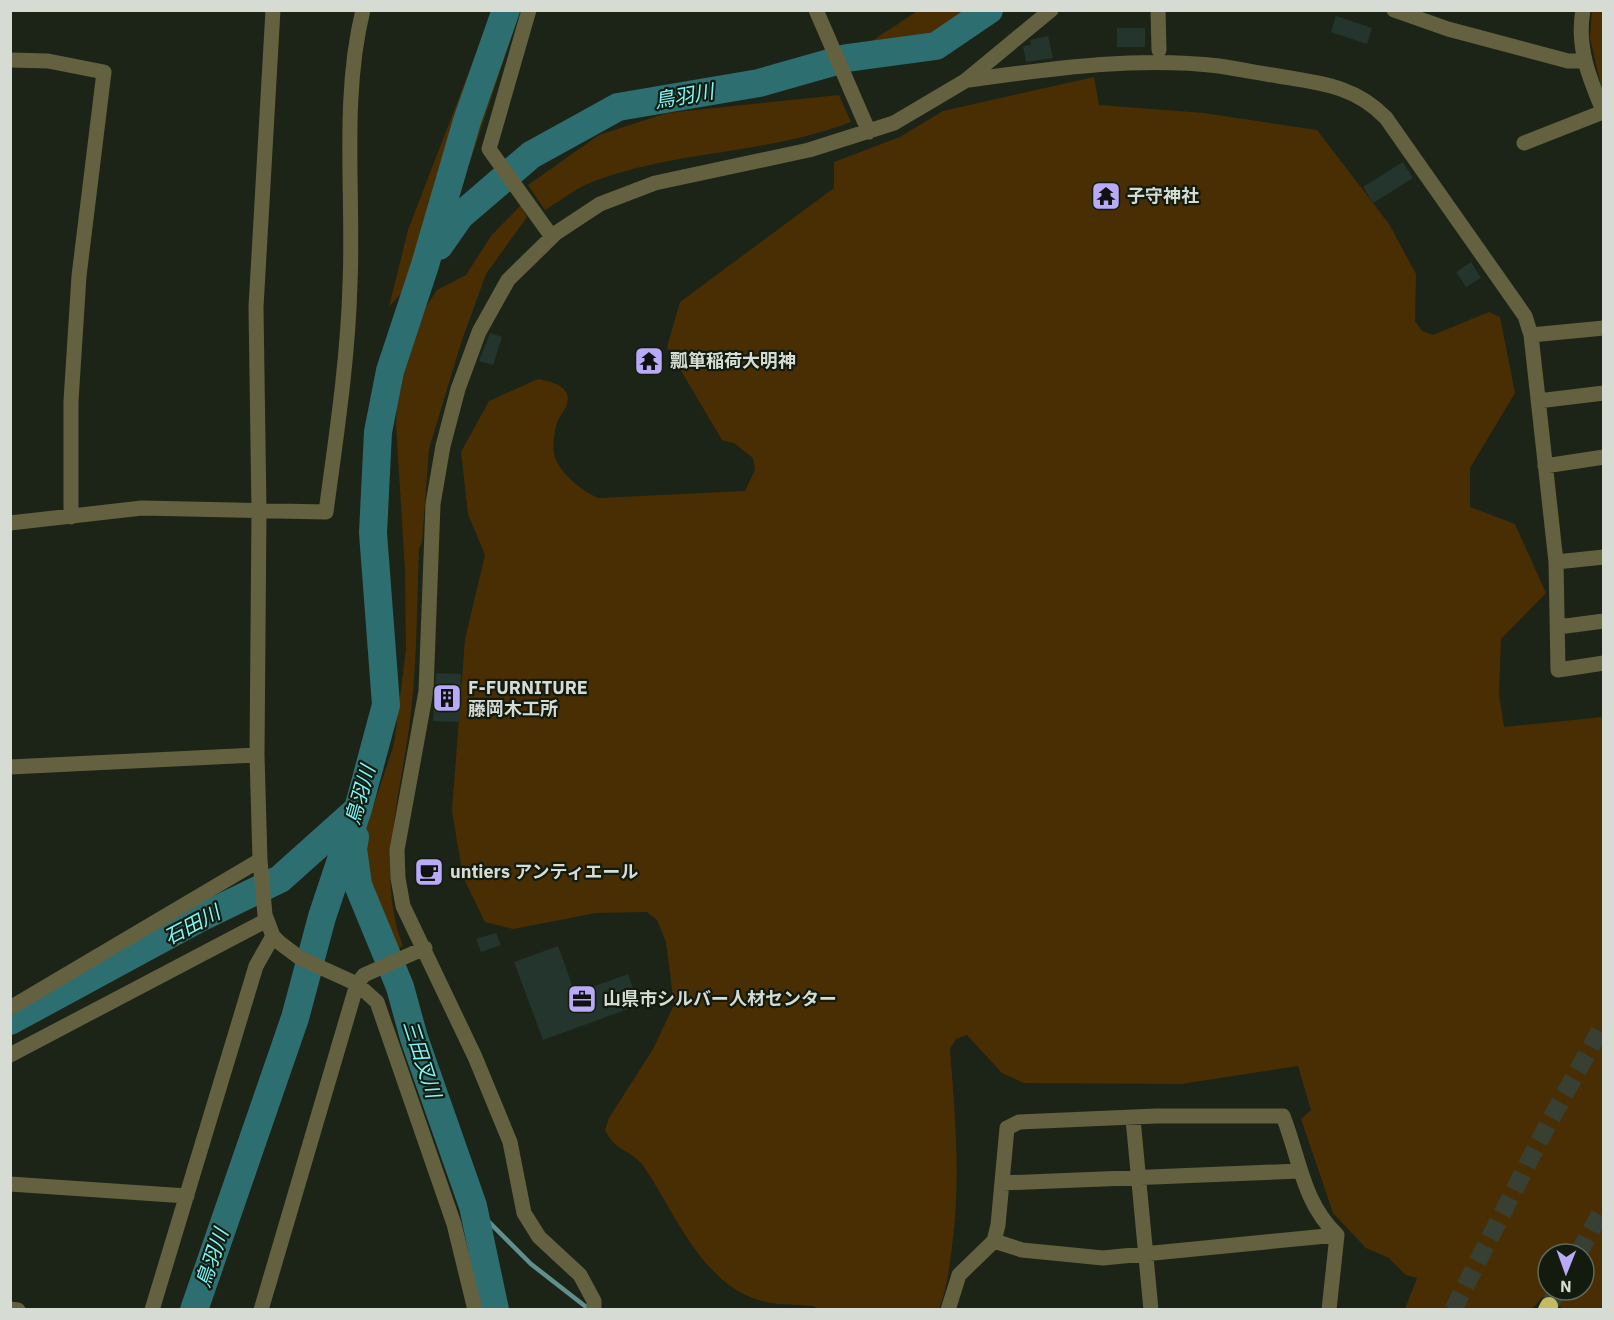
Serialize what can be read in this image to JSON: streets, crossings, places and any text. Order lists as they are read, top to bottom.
{
  "water": ["鳥羽川", "石田川", "三田叉川"],
  "places": {
    "temple": ["子守神社", "瓢箪稲荷大明神"],
    "building": ["F-FURNITURE 藤岡木工所"],
    "cafe": ["untiers アンティエール"],
    "office": ["山県市シルバー人材センター"]
  },
  "north": "bottom"
}
